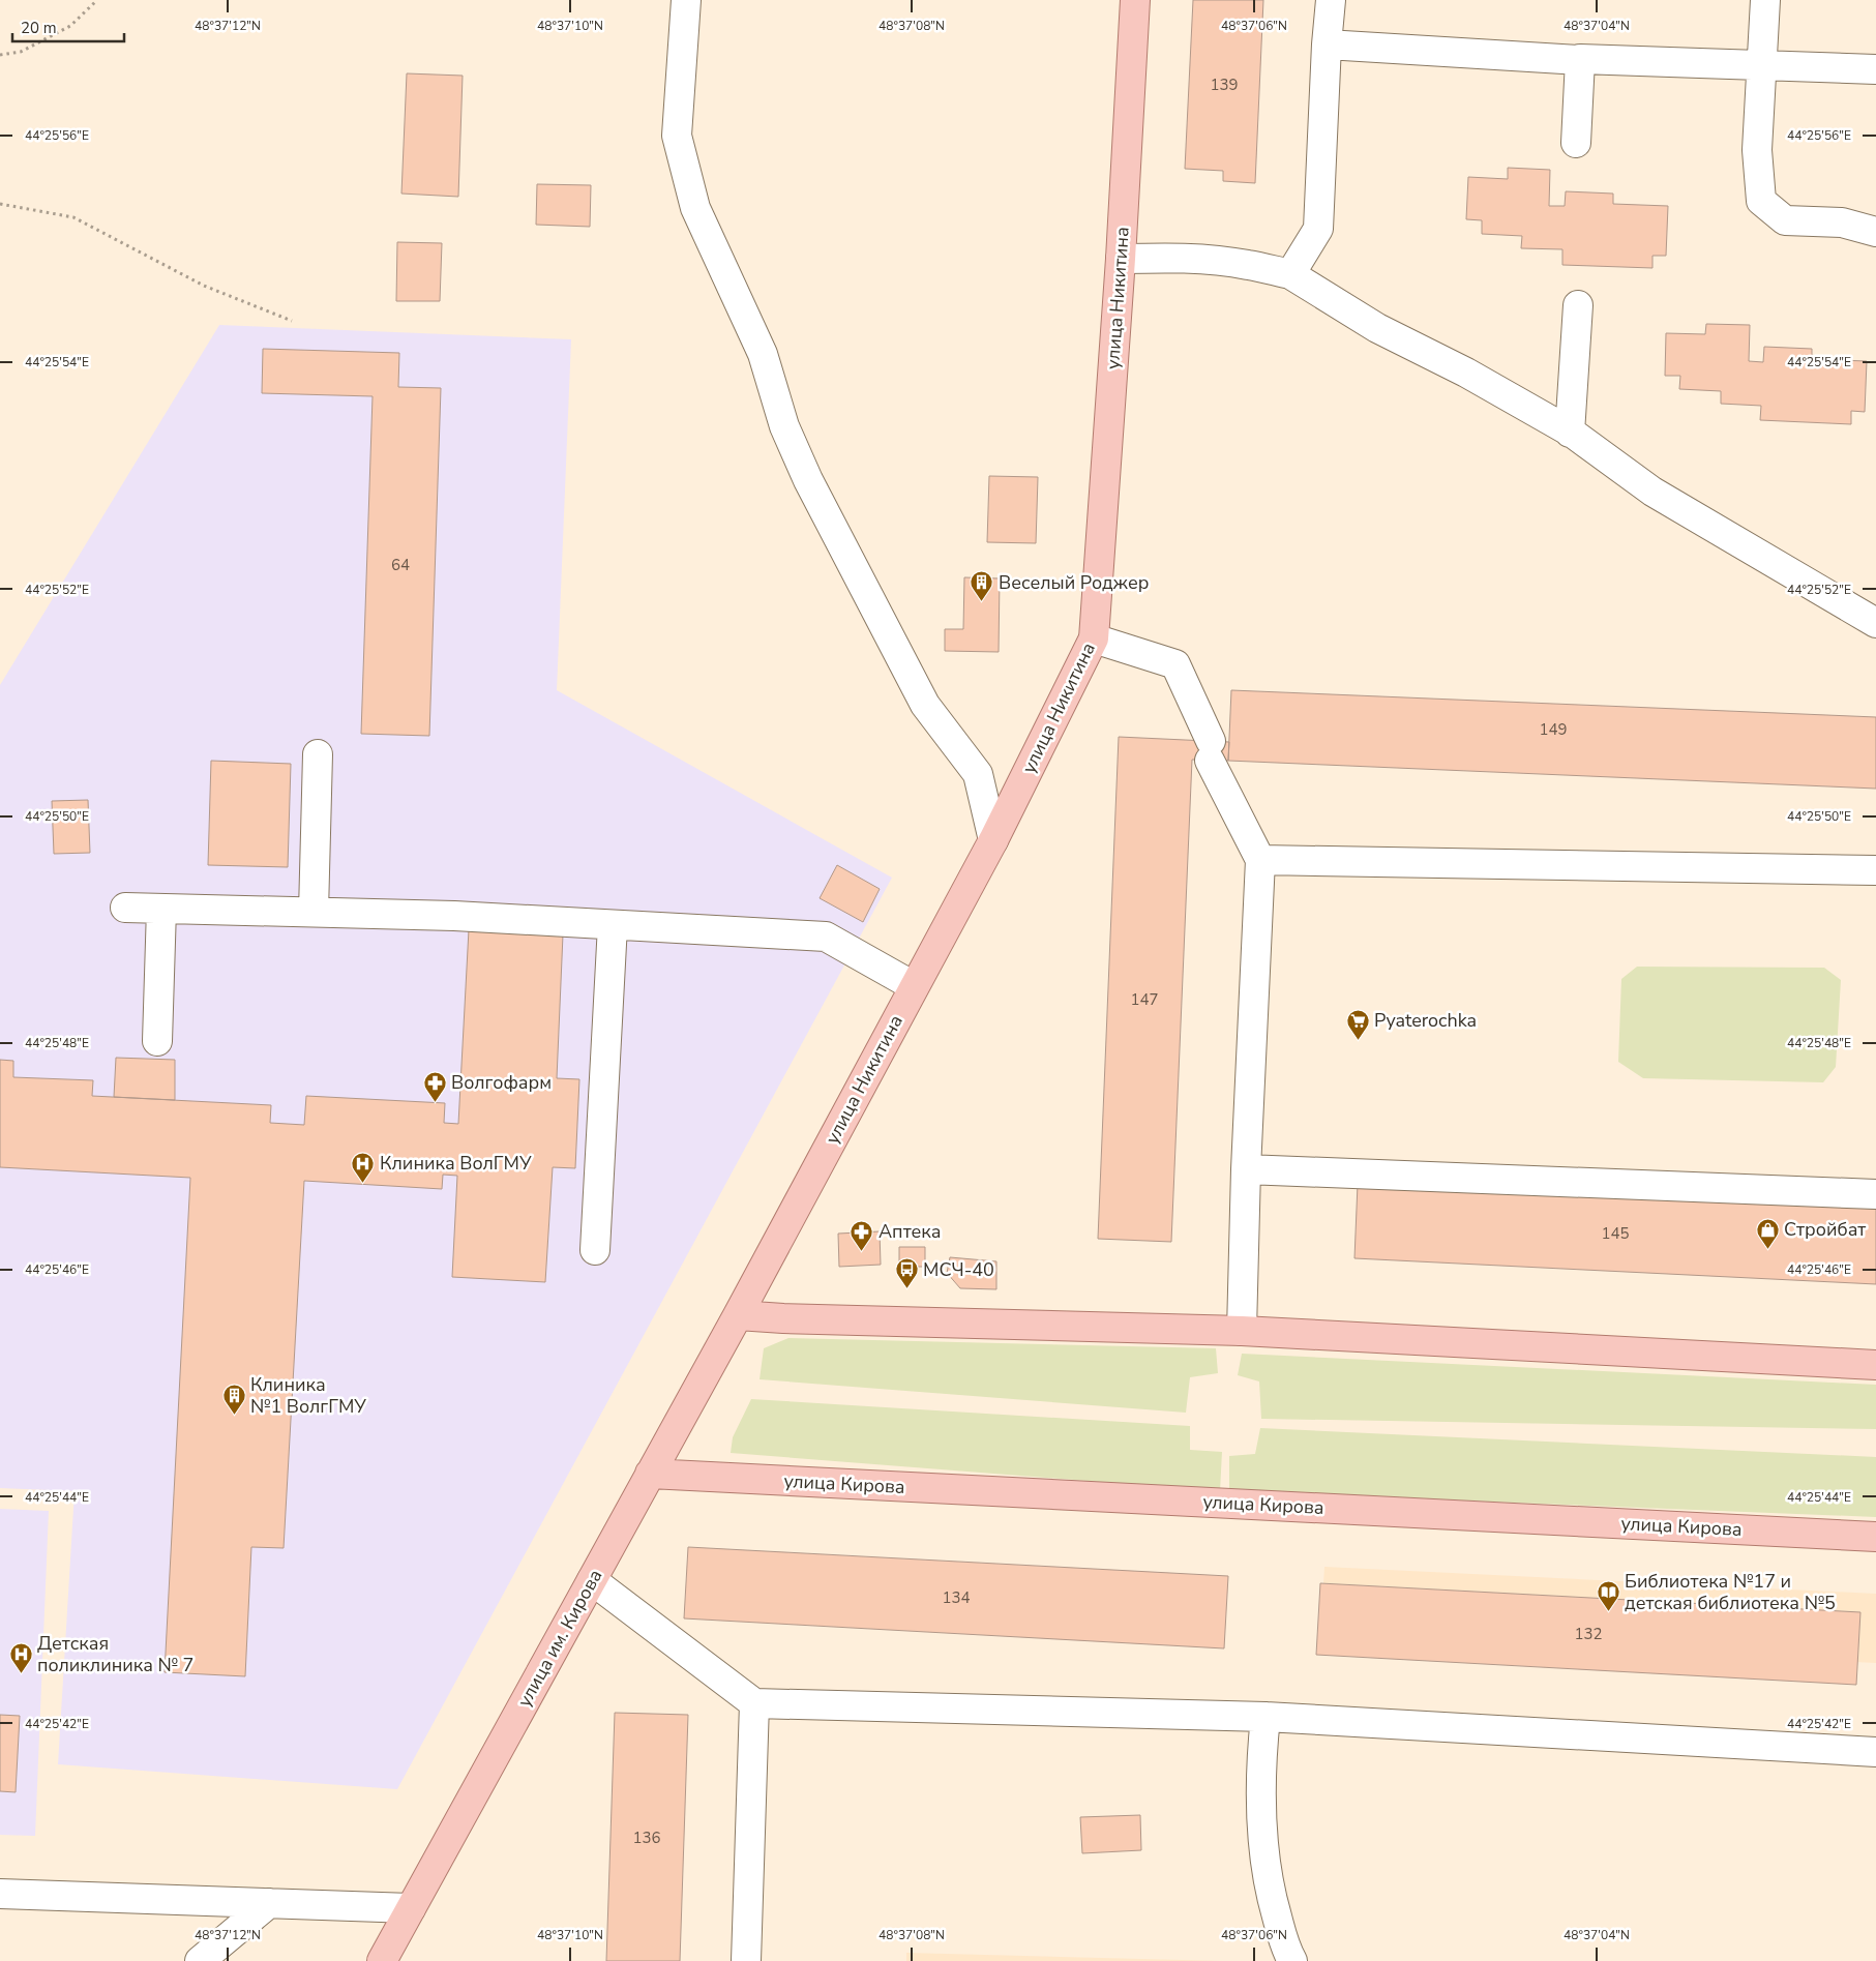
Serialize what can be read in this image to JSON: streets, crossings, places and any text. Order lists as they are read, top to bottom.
{
  "streets": {
    "main road": ["улица Никитина", "улица Кирова", "улица им. Кирова"]
  },
  "crossings": [
    ["улица Никитина", "улица им. Кирова"],
    ["улица Кирова", "улица им. Кирова"]
  ],
  "places": {
    "building": ["Веселый Роджер", "Клиника №1 ВолгГМУ"],
    "supermarket": ["Pyaterochka"],
    "pharmacy": ["Волгофарм", "Аптека"],
    "hospital": ["Клиника ВолГМУ", "Детская поликлиника № 7"],
    "shop": ["Стройбат"],
    "bus stop": ["МСЧ-40"],
    "library": ["Библиотека №17 и детская библиотека №5"]
  },
  "house_numbers": [
    "139",
    "64",
    "149",
    "147",
    "145",
    "134",
    "132",
    "136"
  ],
  "scale_bar": "20 m",
  "coordinates": [
    "48°37'12\"N",
    "48°37'10\"N",
    "48°37'08\"N",
    "48°37'06\"N",
    "48°37'04\"N",
    "44°25'56\"E",
    "44°25'54\"E",
    "44°25'52\"E",
    "44°25'50\"E",
    "44°25'48\"E",
    "44°25'46\"E",
    "44°25'44\"E",
    "44°25'42\"E"
  ]
}
